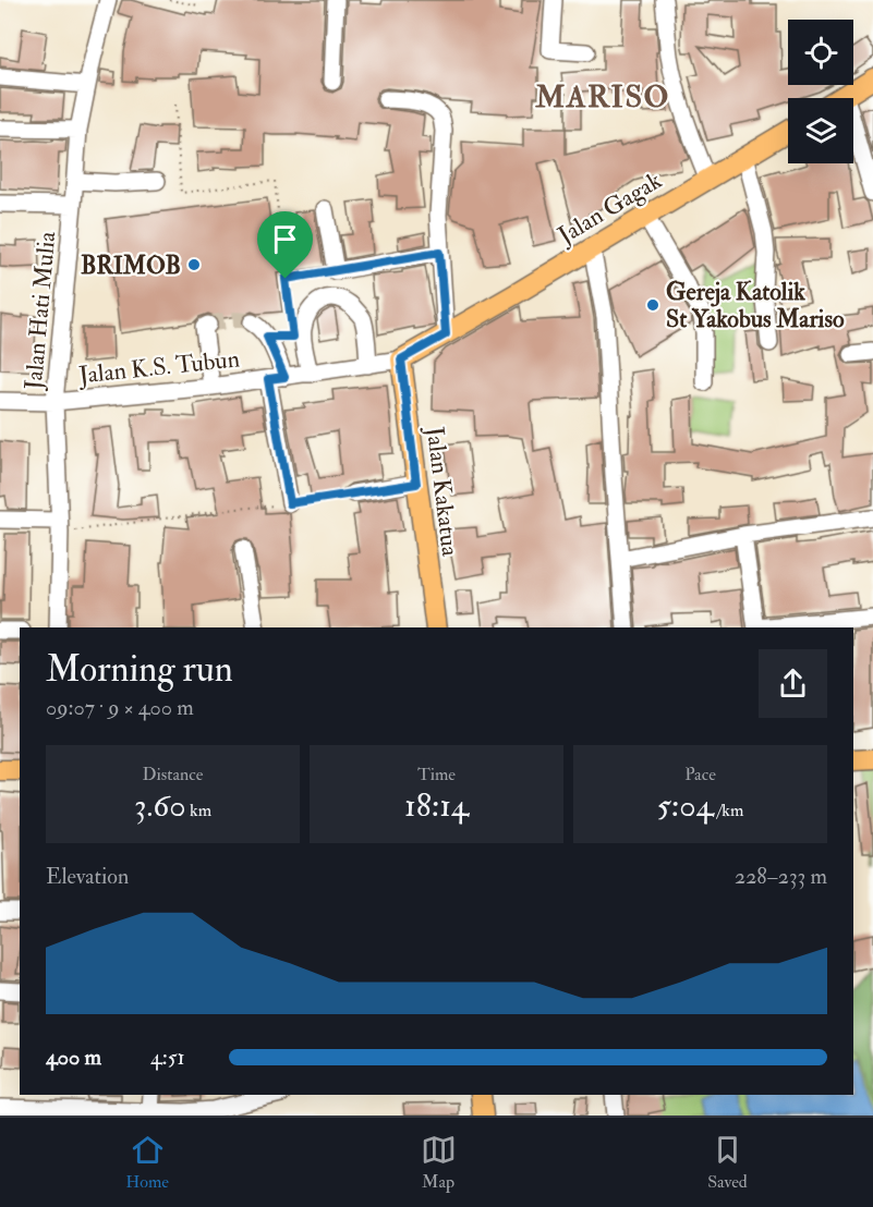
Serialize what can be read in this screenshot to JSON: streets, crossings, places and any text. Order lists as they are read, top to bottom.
{
  "streets": {
    "main road": ["Jalan Gagak", "Jalan Kakatua"],
    "street": ["Jalan Hati Mulia", "Jalan K.S. Tubun"]
  },
  "crossings": [
    ["Jalan Gagak", "Jalan K.S. Tubun"],
    ["Jalan Gagak", "Jalan Kakatua"],
    ["Jalan Hati Mulia", "Jalan K.S. Tubun"],
    ["Jalan K.S. Tubun", "Jalan Kakatua"]
  ],
  "districts": ["MARISO"],
  "places": ["BRIMOB", "Gereja Katolik St Yakobus Mariso"],
  "page": {
    "heading": ["Morning run", "09:07 · 9 × 400 m"],
    "stats": [
      ["Distance", "3.60 km"],
      ["Time", "18:14"],
      ["Pace", "5:04 /km"]
    ],
    "chart": ["Elevation", "228–233 m"],
    "list": [
      {
        "name": "400 m",
        "note": "4:51"
      }
    ],
    "tabs": ["Home", "Map", "Saved"]
  }
}
